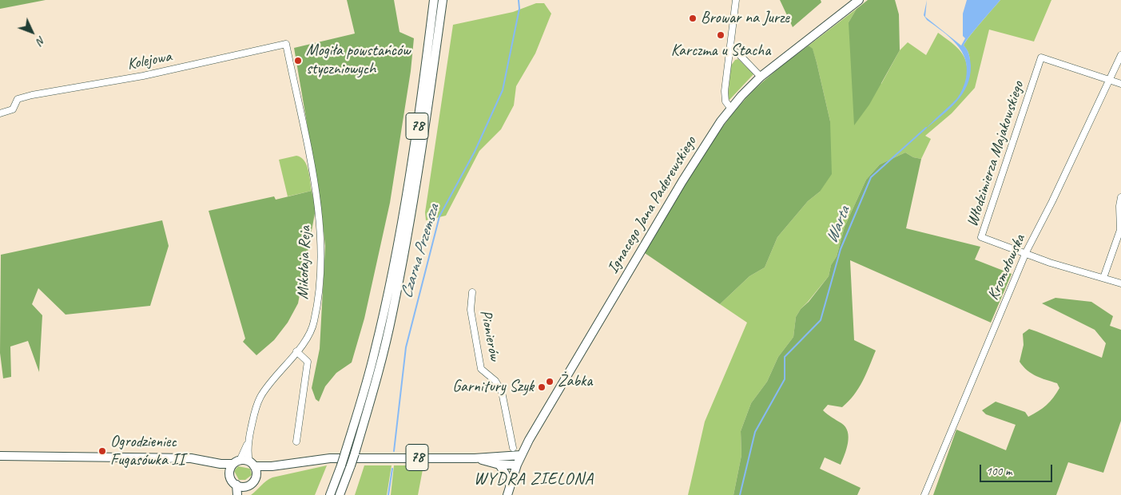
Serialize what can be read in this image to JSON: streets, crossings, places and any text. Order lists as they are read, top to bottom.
{
  "streets": {
    "main road": ["78", "Ignacego Jana Paderewskiego"],
    "street": [
      "Kolejowa",
      "Włodzimierza Majakowskiego",
      "Mikołaja Reja",
      "Kromołowska",
      "Pionierów"
    ]
  },
  "crossings": [
    ["Kolejowa", "Mikołaja Reja"],
    ["78", "Mikołaja Reja"],
    ["Włodzimierza Majakowskiego", "Kromołowska"]
  ],
  "districts": ["WYDRA ZIELONA"],
  "water": ["Warta", "Czarna Przemsza"],
  "places": [
    "Browar na Jurze",
    "Karczma u Stacha",
    "Mogiła powstańców styczniowych",
    "Żabka",
    "Garnitury Szyk",
    "Ogrodzieniec Fugasówka II"
  ],
  "scale_bar": "100 m",
  "north": "bottom right"
}
